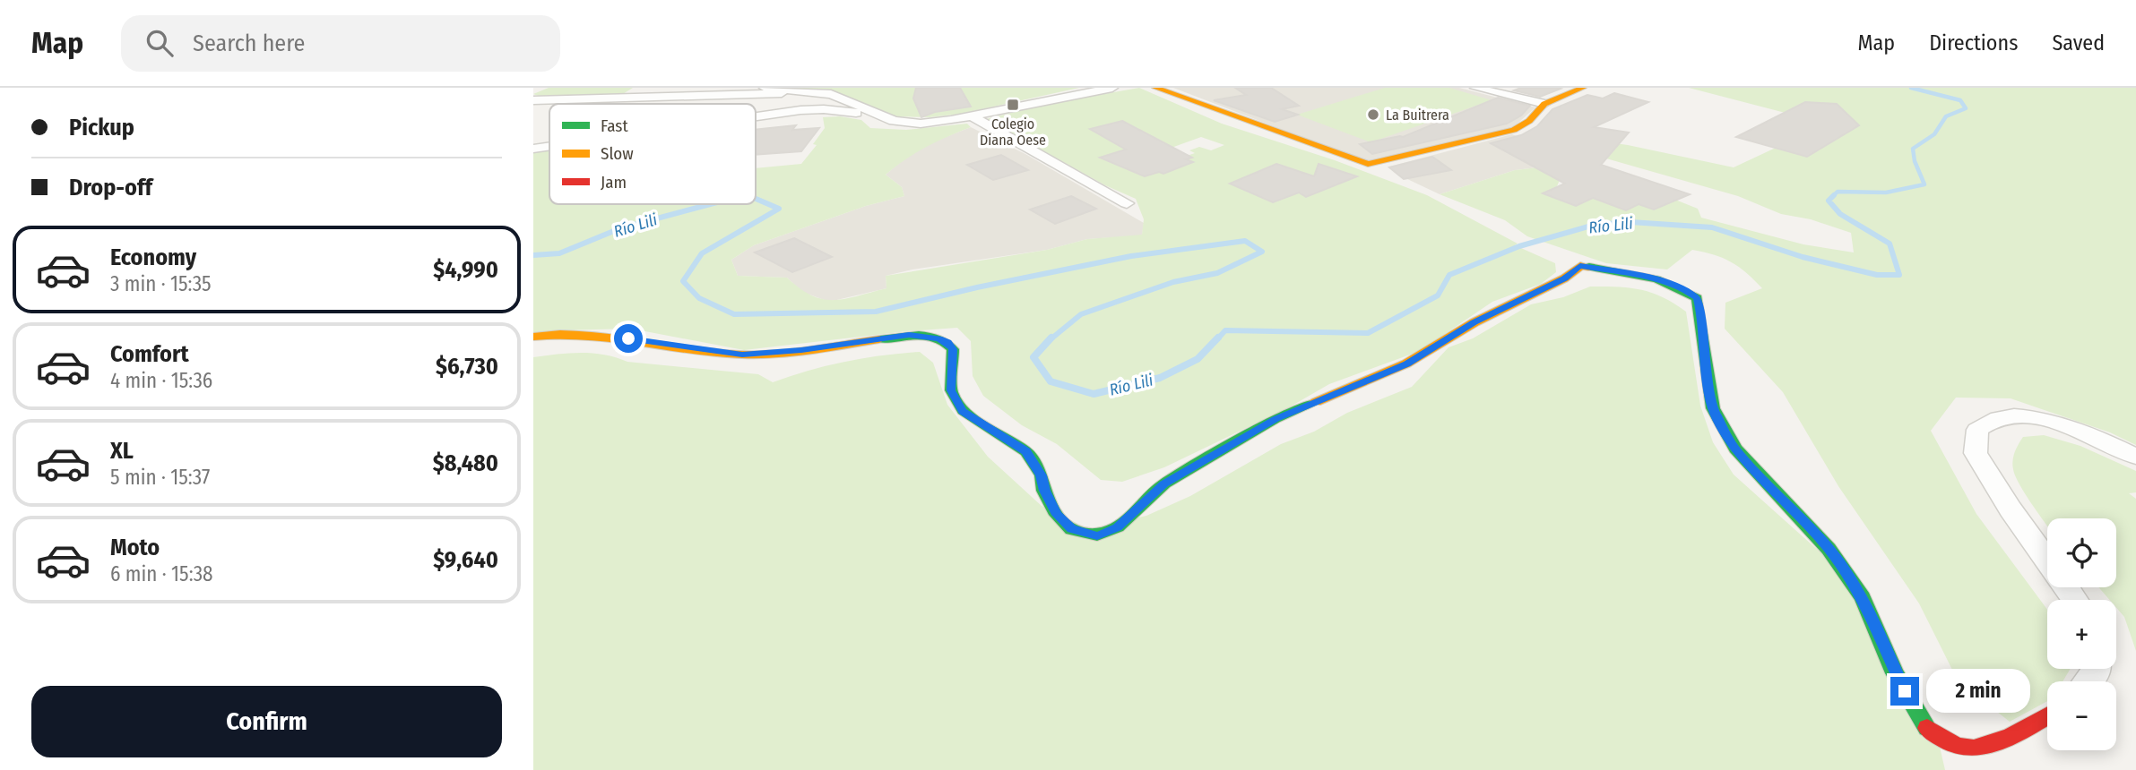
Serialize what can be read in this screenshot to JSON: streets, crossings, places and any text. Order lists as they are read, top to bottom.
{
  "water": ["Río Lili"],
  "places": {
    "transit": ["Colegio Diana Oese"],
    "other": ["La Buitrera"]
  },
  "legend": ["Fast", "Slow", "Jam"],
  "page": {
    "header": "Map",
    "search": "Search here",
    "nav": ["Map", "Directions", "Saved"],
    "banner": ["Pickup", "Drop-off"],
    "list": [
      {
        "name": "Economy",
        "note": "3 min · 15:35",
        "value": "$4,990"
      },
      {
        "name": "Comfort",
        "note": "4 min · 15:36",
        "value": "$6,730"
      },
      {
        "name": "XL",
        "note": "5 min · 15:37",
        "value": "$8,480"
      },
      {
        "name": "Moto",
        "note": "6 min · 15:38",
        "value": "$9,640"
      }
    ],
    "map_buttons": ["+", "−"],
    "bubble": "2 min",
    "buttons": "Confirm"
  }
}
